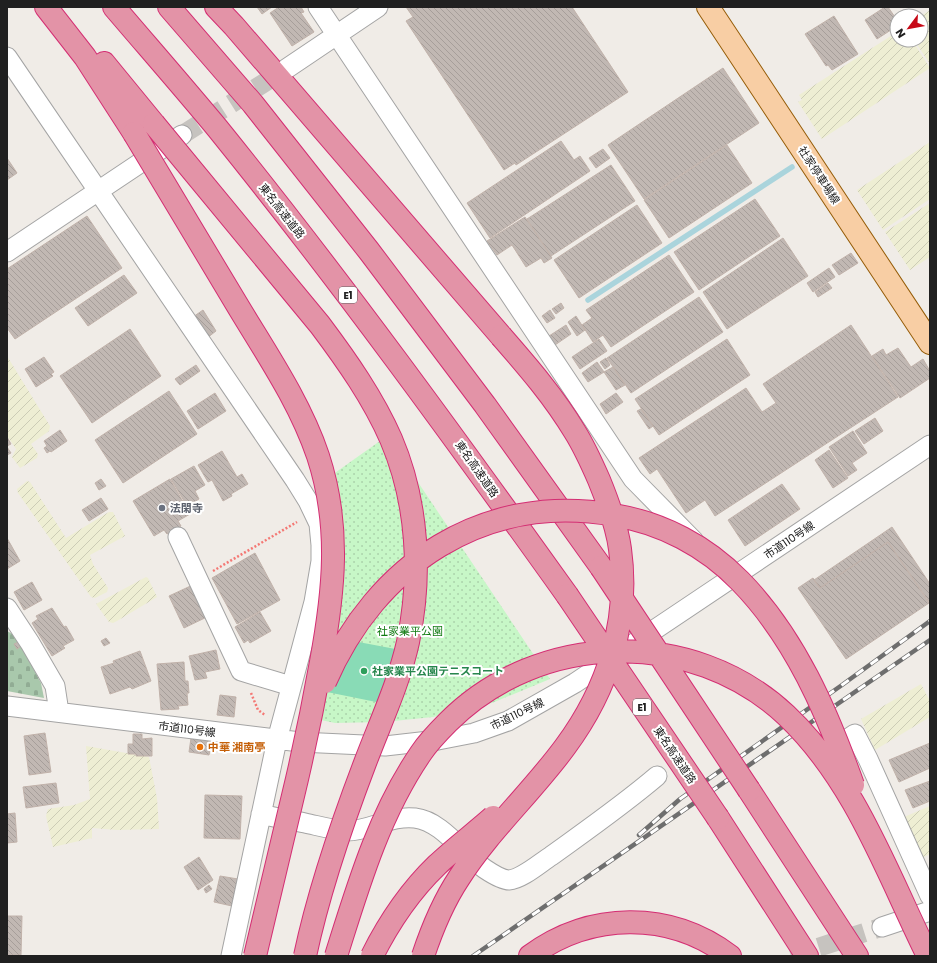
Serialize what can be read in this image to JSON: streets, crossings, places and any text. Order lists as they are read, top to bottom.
{
  "streets": {
    "highway": ["東名高速道路", "E1"],
    "main road": ["社家停車場線"],
    "street": ["市道110号線"]
  },
  "parks": ["社家業平公園"],
  "places": ["法閑寺", "社家業平公園テニスコート", "中華 湘南亭"],
  "north": "bottom left"
}
